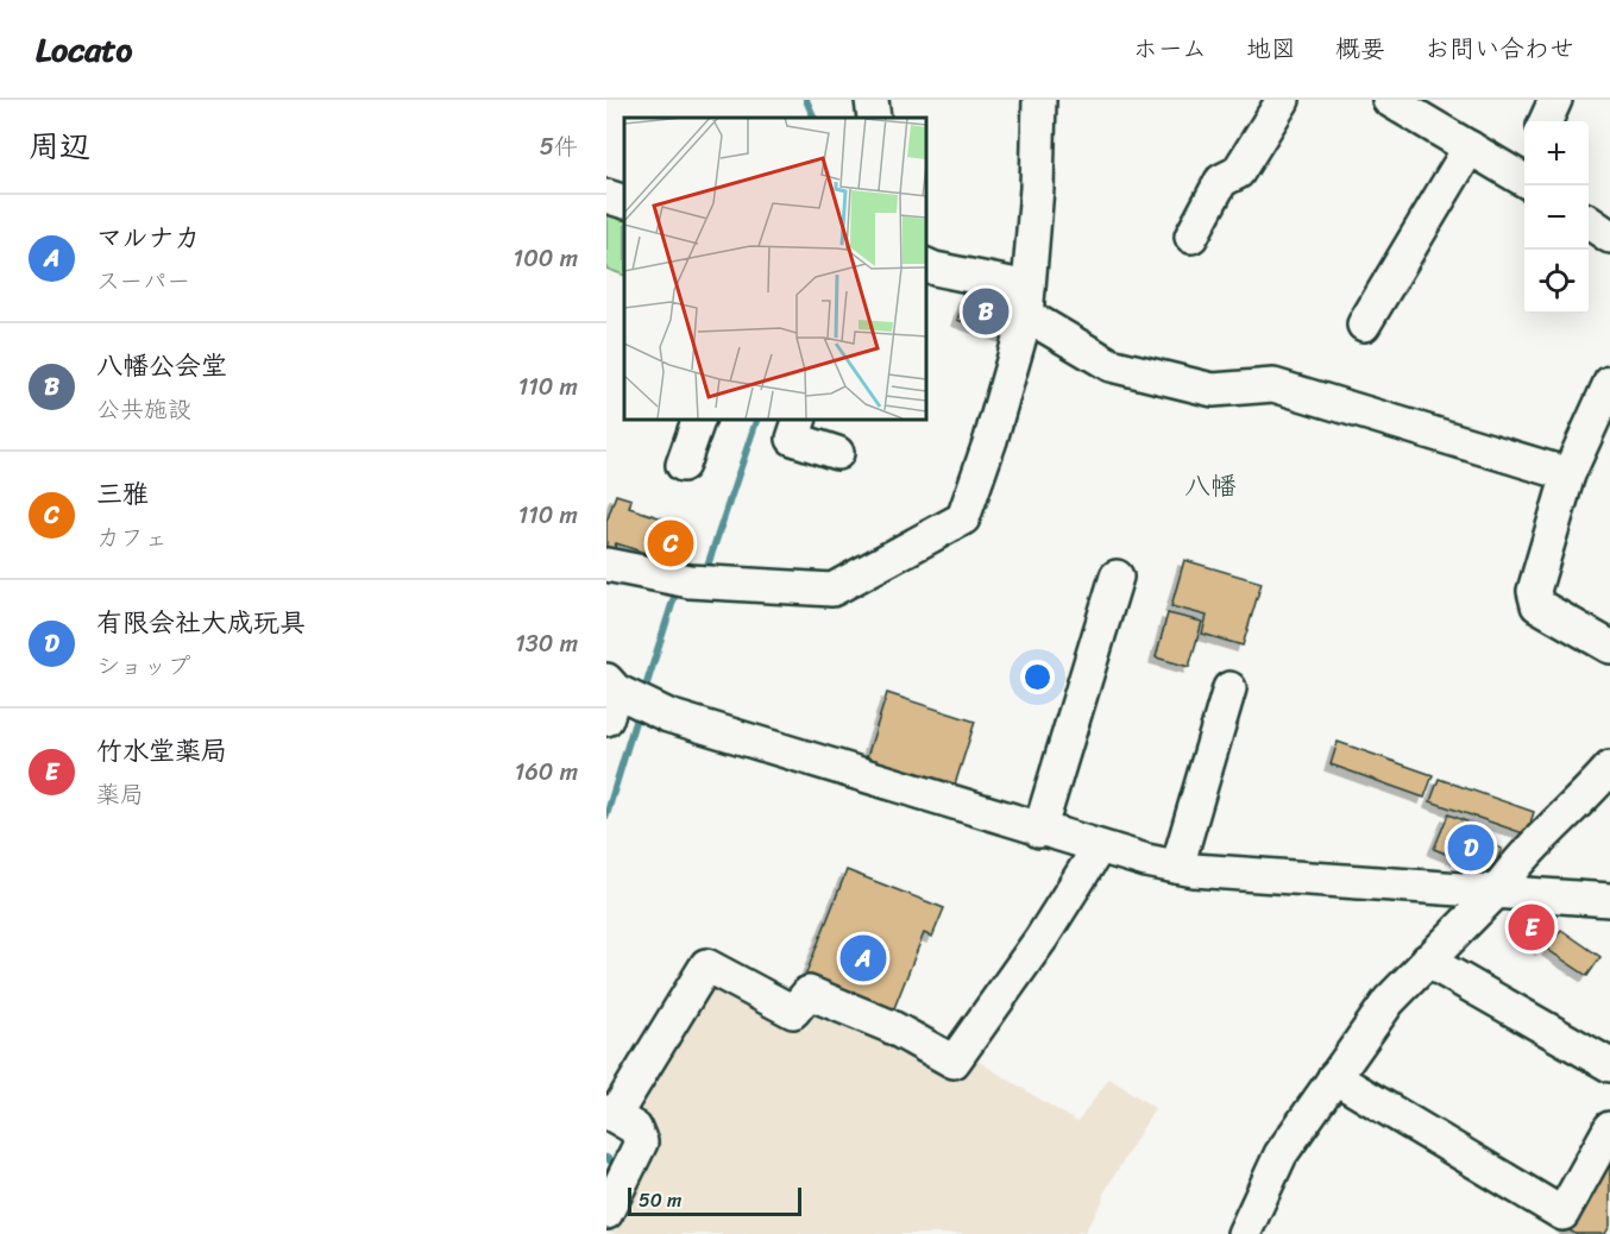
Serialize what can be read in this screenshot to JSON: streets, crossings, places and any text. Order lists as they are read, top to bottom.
{
  "districts": ["八幡"],
  "scale_bar": "50 m",
  "page": {
    "header": "Locato",
    "nav": [
      "ホーム",
      "地図",
      "概要",
      "お問い合わせ"
    ],
    "heading": ["周辺", "5件"],
    "map_buttons": ["+", "−"],
    "list": [
      {
        "mark": "A",
        "name": "マルナカ",
        "note": "スーパー",
        "value": "100 m"
      },
      {
        "mark": "B",
        "name": "八幡公会堂",
        "note": "公共施設",
        "value": "110 m"
      },
      {
        "mark": "C",
        "name": "三雅",
        "note": "カフェ",
        "value": "110 m"
      },
      {
        "mark": "D",
        "name": "有限会社大成玩具",
        "note": "ショップ",
        "value": "130 m"
      },
      {
        "mark": "E",
        "name": "竹水堂薬局",
        "note": "薬局",
        "value": "160 m"
      }
    ],
    "pins": [
      "B",
      "C",
      "D",
      "E",
      "A"
    ],
    "scale": "50 m"
  }
}
